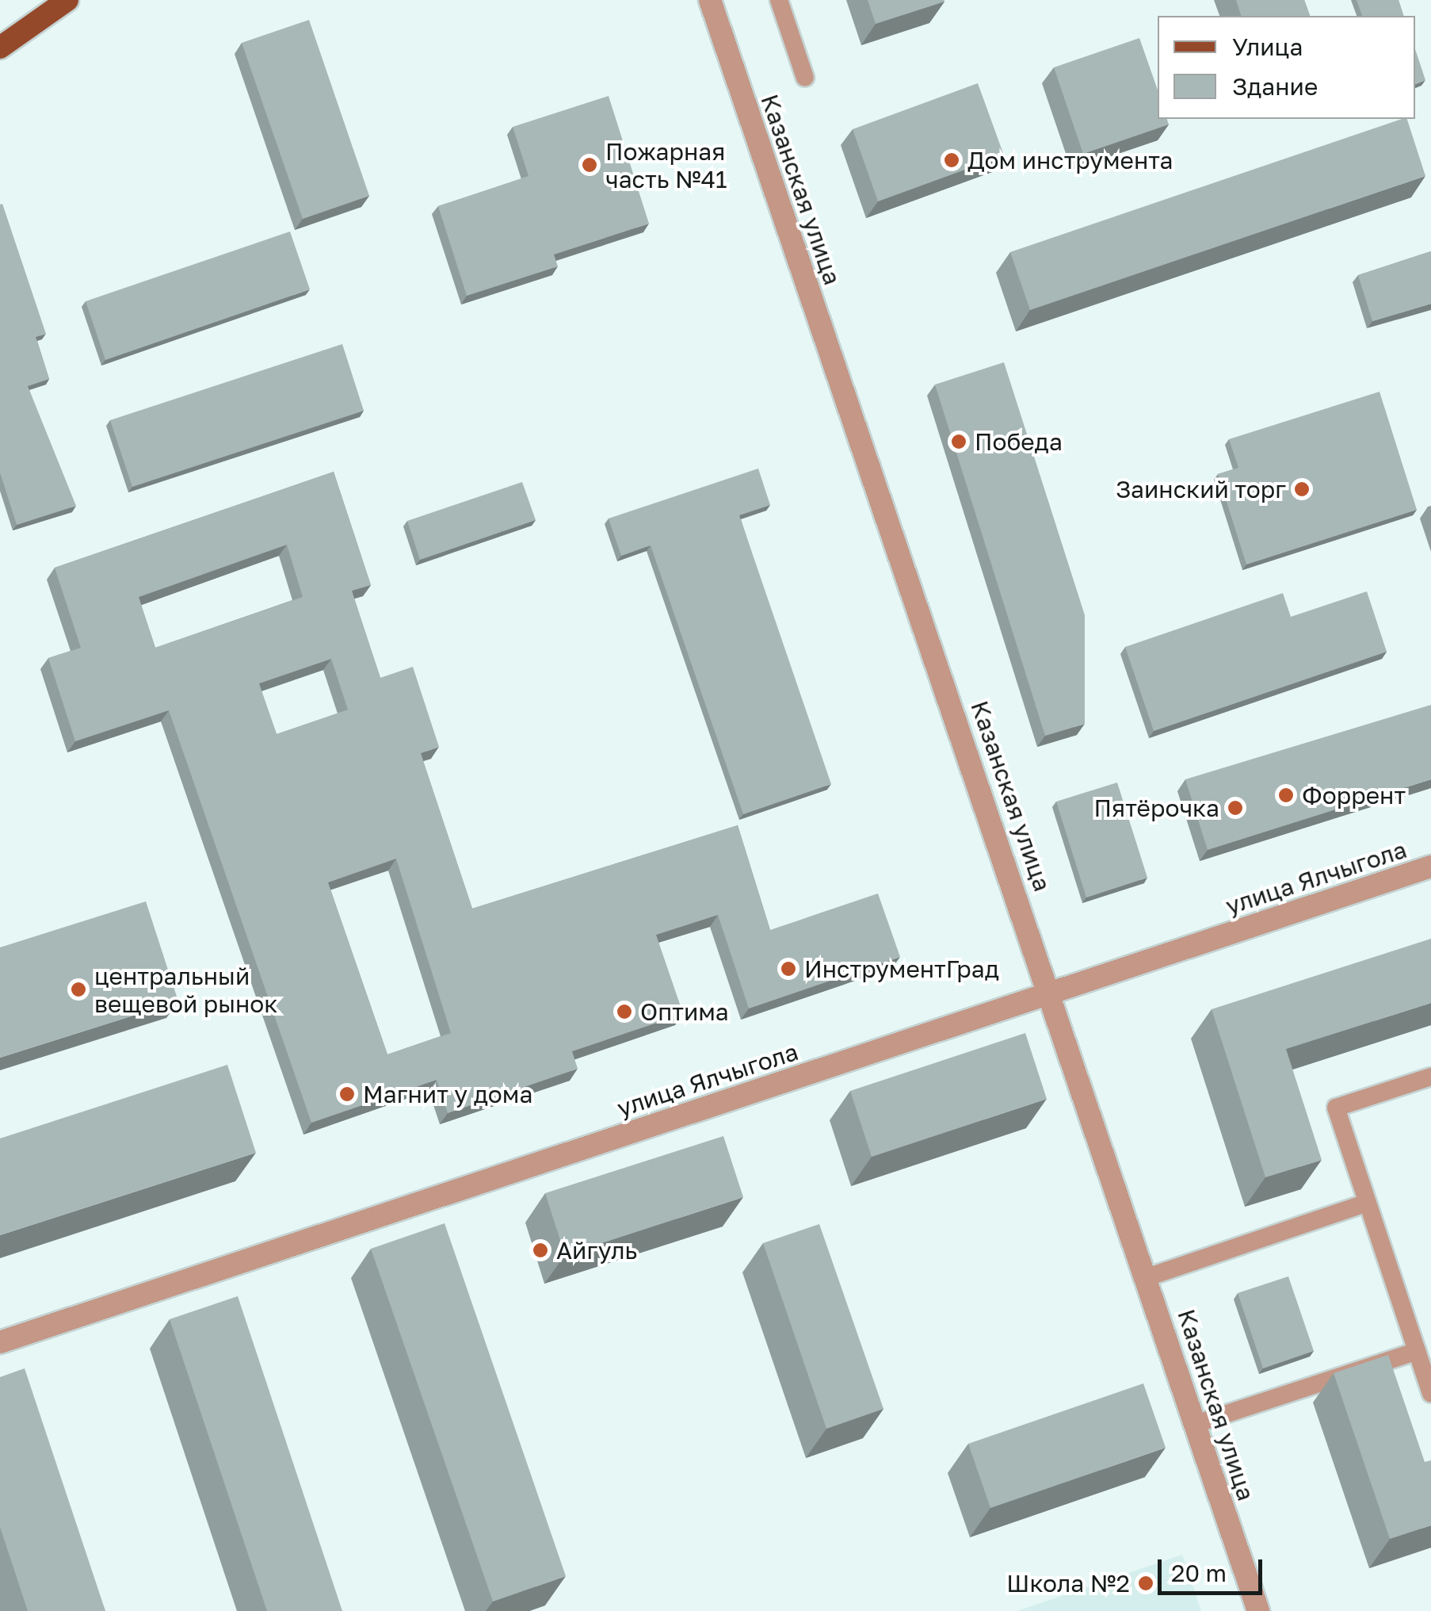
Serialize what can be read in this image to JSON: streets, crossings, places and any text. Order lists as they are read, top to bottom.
{
  "streets": {
    "street": ["Казанская улица", "улица Ялчыгола"]
  },
  "crossings": [
    ["Казанская улица", "улица Ялчыгола"]
  ],
  "places": [
    "Дом инструмента",
    "Пожарная часть №41",
    "Победа",
    "Заинский торг",
    "Форрент",
    "Пятёрочка",
    "ИнструментГрад",
    "центральный вещевой рынок",
    "Оптима",
    "Магнит у дома",
    "Айгуль",
    "Школа №2"
  ],
  "legend": ["Улица", "Здание"],
  "scale_bar": "20 m"
}
